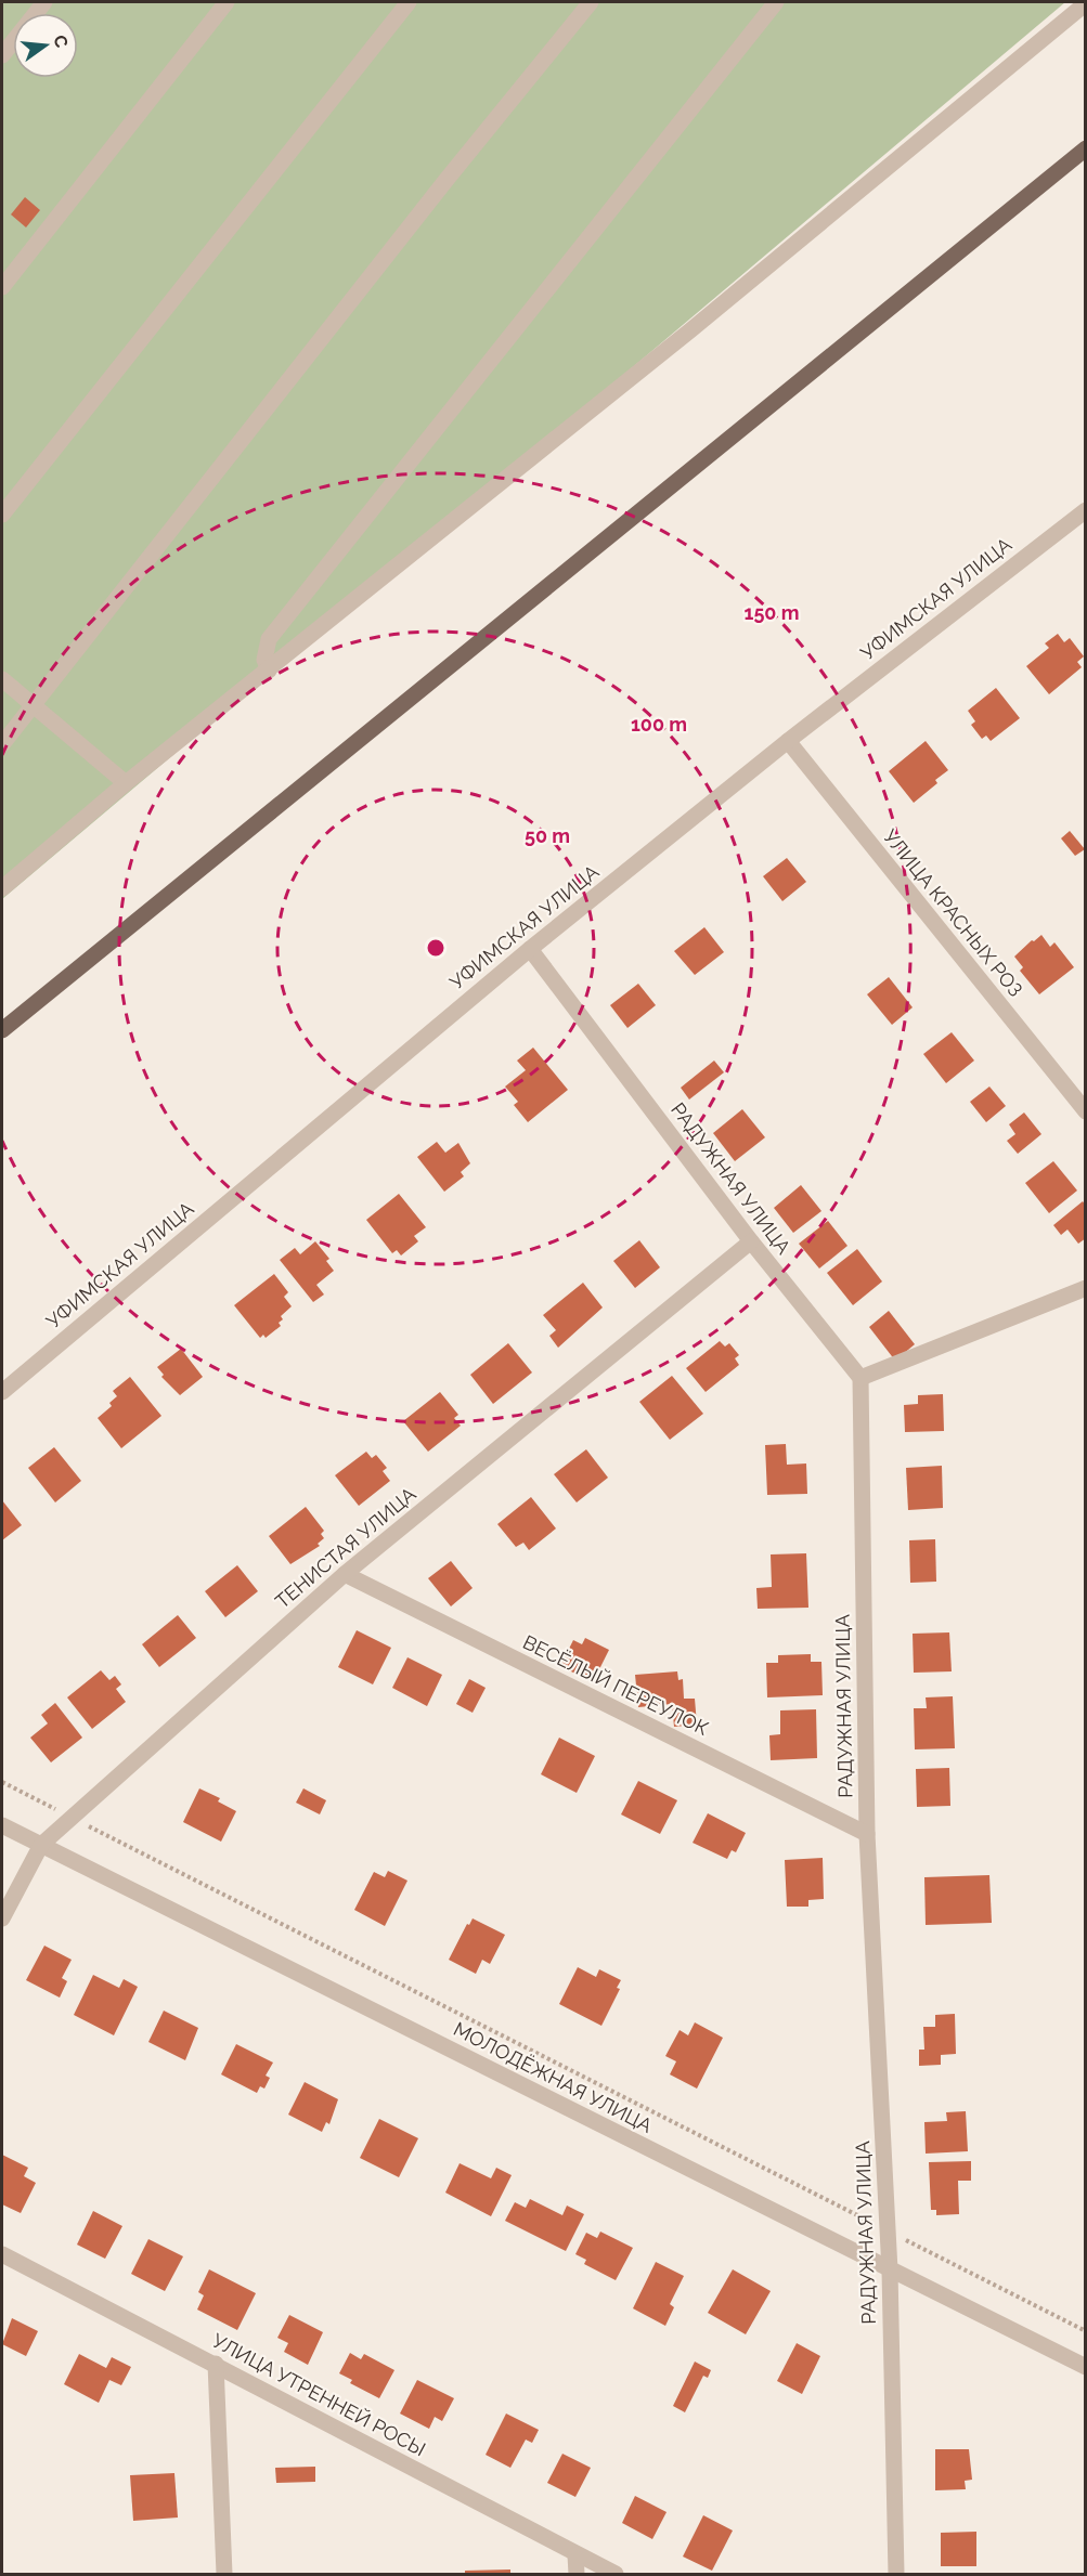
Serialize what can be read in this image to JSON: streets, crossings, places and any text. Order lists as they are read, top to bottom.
{
  "streets": {
    "street": [
      "УФИМСКАЯ УЛИЦА",
      "УЛИЦА КРАСНЫХ РОЗ",
      "РАДУЖНАЯ УЛИЦА",
      "ТЕНИСТАЯ УЛИЦА",
      "ВЕСЁЛЫЙ ПЕРЕУЛОК",
      "МОЛОДЁЖНАЯ УЛИЦА",
      "УЛИЦА УТРЕННЕЙ РОСЫ"
    ]
  },
  "crossings": [
    ["УФИМСКАЯ УЛИЦА", "УЛИЦА КРАСНЫХ РОЗ"],
    ["УФИМСКАЯ УЛИЦА", "РАДУЖНАЯ УЛИЦА"],
    ["РАДУЖНАЯ УЛИЦА", "ТЕНИСТАЯ УЛИЦА"],
    ["РАДУЖНАЯ УЛИЦА", "ВЕСЁЛЫЙ ПЕРЕУЛОК"],
    ["РАДУЖНАЯ УЛИЦА", "МОЛОДЁЖНАЯ УЛИЦА"],
    ["ТЕНИСТАЯ УЛИЦА", "ВЕСЁЛЫЙ ПЕРЕУЛОК"],
    ["ТЕНИСТАЯ УЛИЦА", "МОЛОДЁЖНАЯ УЛИЦА"]
  ],
  "north": "right",
  "rings": ["150 m", "100 m", "50 m"]
}
